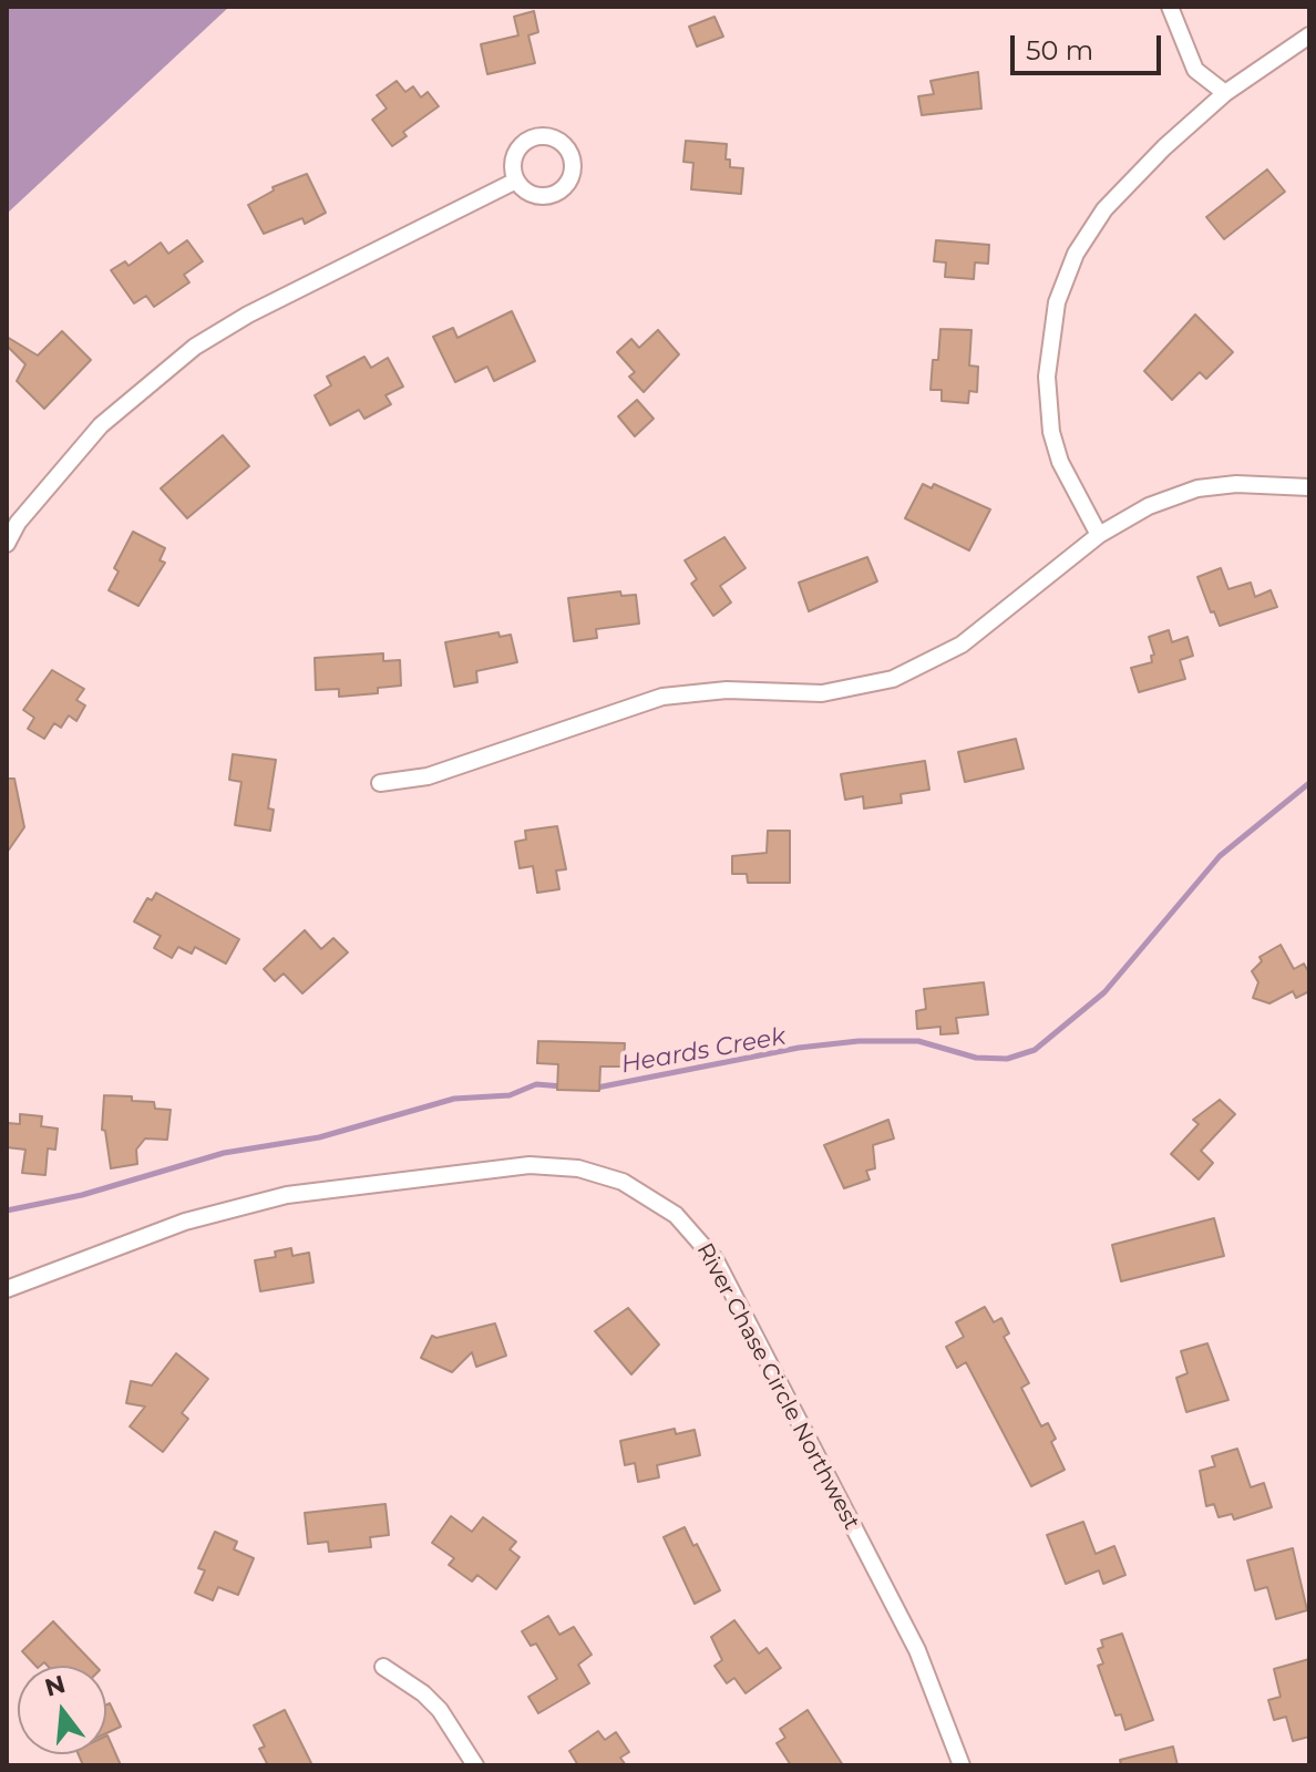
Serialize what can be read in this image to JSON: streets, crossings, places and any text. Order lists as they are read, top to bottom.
{
  "streets": {
    "street": ["River Chase Circle Northwest"]
  },
  "water": ["Heards Creek"],
  "scale_bar": "50 m",
  "north": "top"
}
